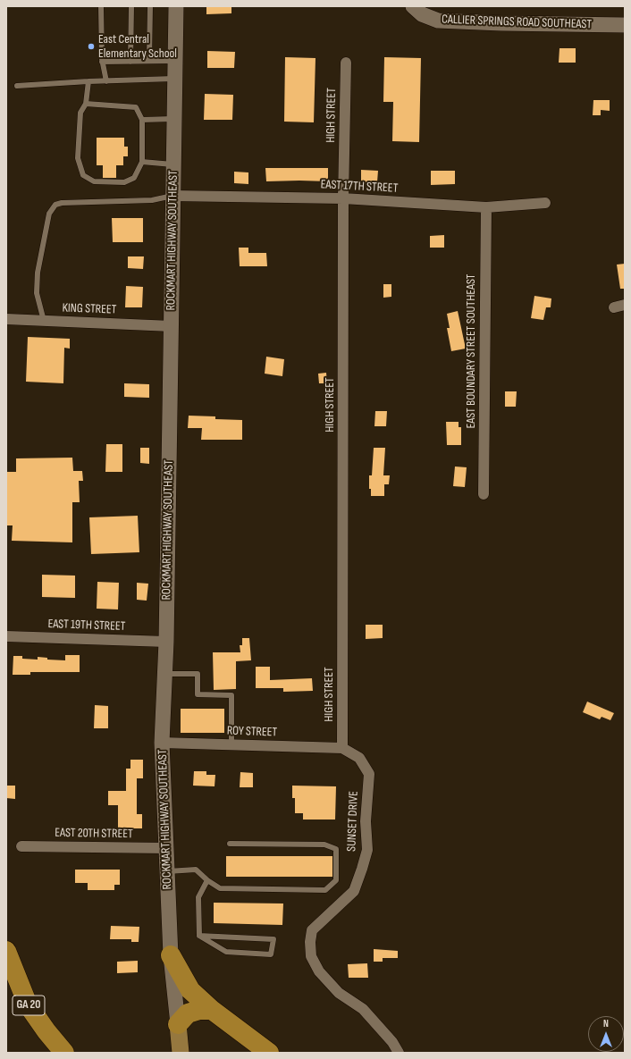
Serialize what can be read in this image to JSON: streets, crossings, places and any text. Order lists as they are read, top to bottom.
{
  "streets": {
    "highway": ["GA 20"],
    "main road": ["CALLIER SPRINGS ROAD SOUTHEAST", "ROCKMART HIGHWAY SOUTHEAST"],
    "street": [
      "HIGH STREET",
      "EAST 17TH STREET",
      "KING STREET",
      "EAST BOUNDARY STREET SOUTHEAST",
      "EAST 19TH STREET",
      "ROY STREET",
      "SUNSET DRIVE",
      "EAST 20TH STREET"
    ]
  },
  "crossings": [
    ["HIGH STREET", "EAST 17TH STREET"],
    ["HIGH STREET", "ROY STREET"],
    ["HIGH STREET", "SUNSET DRIVE"],
    ["EAST 17TH STREET", "ROCKMART HIGHWAY SOUTHEAST"],
    ["EAST 17TH STREET", "EAST BOUNDARY STREET SOUTHEAST"],
    ["ROCKMART HIGHWAY SOUTHEAST", "KING STREET"],
    ["ROCKMART HIGHWAY SOUTHEAST", "EAST 19TH STREET"],
    ["ROCKMART HIGHWAY SOUTHEAST", "ROY STREET"],
    ["ROCKMART HIGHWAY SOUTHEAST", "EAST 20TH STREET"],
    ["ROY STREET", "SUNSET DRIVE"]
  ],
  "places": ["East Central Elementary School"],
  "north": "top"
}
